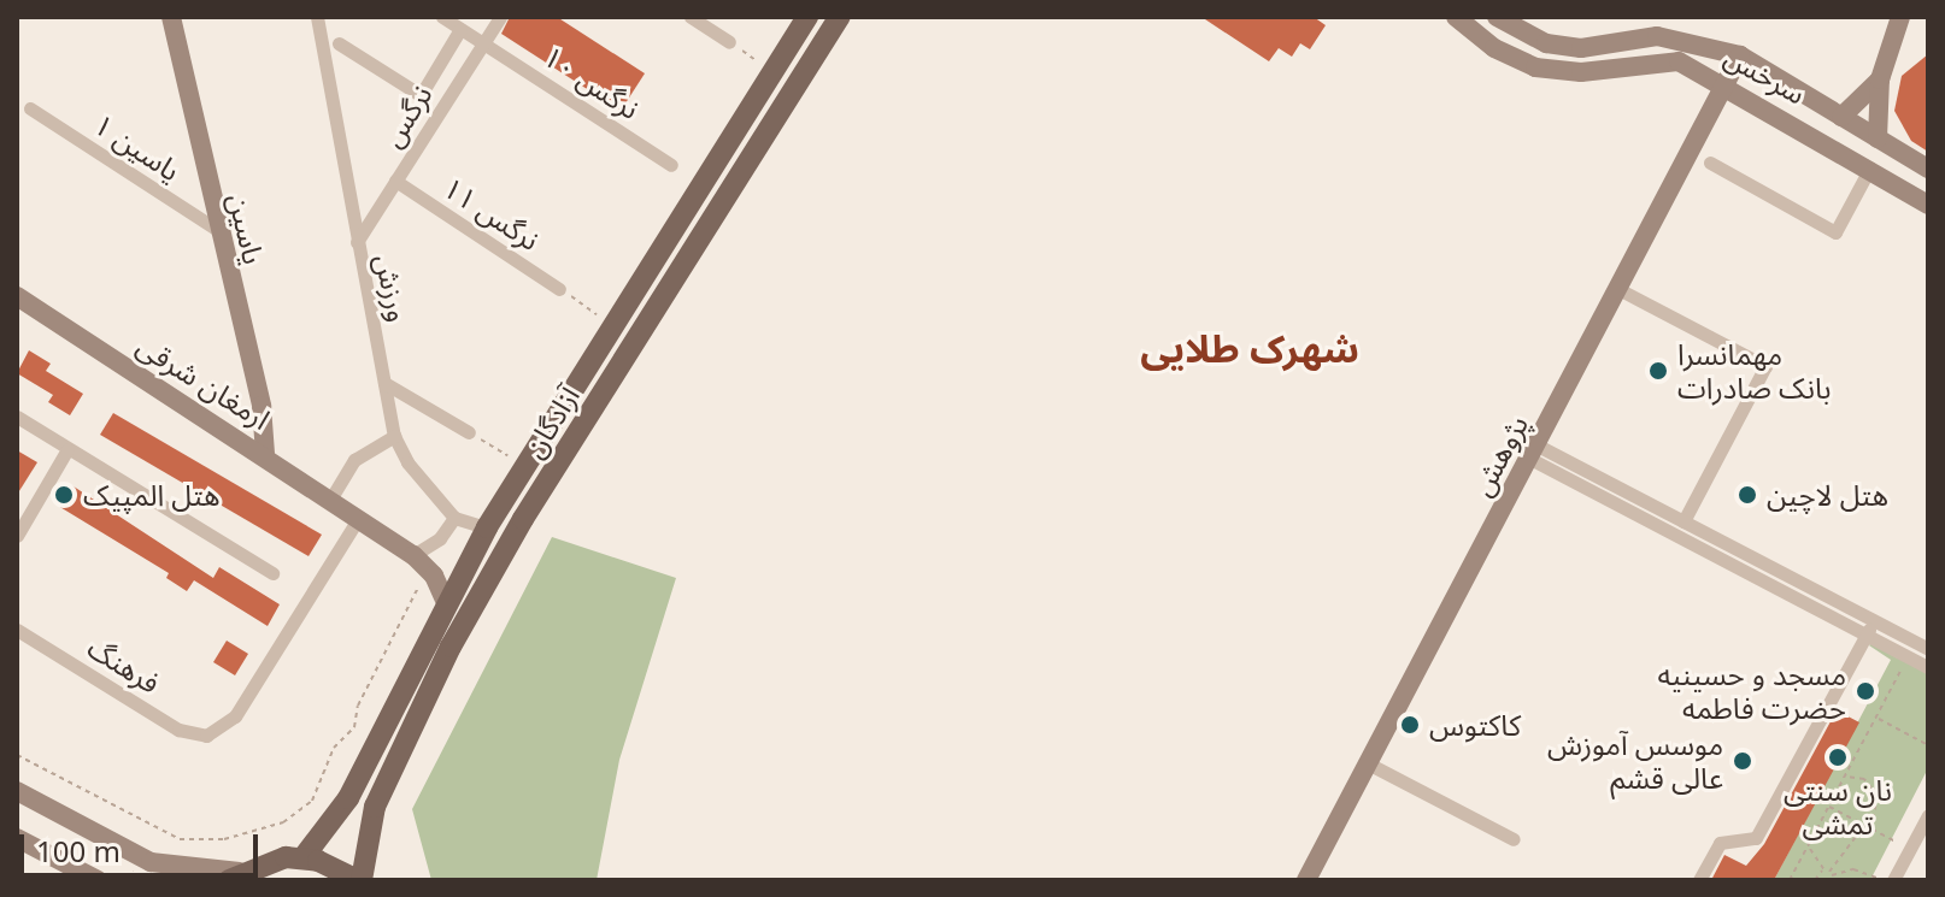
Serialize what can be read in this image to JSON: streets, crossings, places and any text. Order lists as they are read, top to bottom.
{
  "streets": {
    "main road": ["آزادگان"],
    "street": [
      "سرخس",
      "نرگس ۱۰",
      "نرگس",
      "یاسین ۱",
      "نرگس ۱۱",
      "یاسین",
      "ورزش",
      "ارمغان شرقی",
      "پژوهش",
      "فرهنگ"
    ]
  },
  "crossings": [
    ["سرخس", "پژوهش"],
    ["نرگس ۱۰", "نرگس"],
    ["نرگس", "نرگس ۱۱"],
    ["نرگس", "ورزش"],
    ["یاسین ۱", "یاسین"],
    ["یاسین", "ارمغان شرقی"],
    ["ارمغان شرقی", "فرهنگ"]
  ],
  "districts": ["شهرک طلایی"],
  "places": [
    "مهمانسرا بانک صادرات",
    "هتل المپیک",
    "هتل لاچین",
    "مسجد و حسینیه حضرت فاطمه",
    "کاکتوس",
    "نان سنتی تمشی",
    "موسس آموزش عالی قشم"
  ],
  "scale_bar": "100 m"
}
